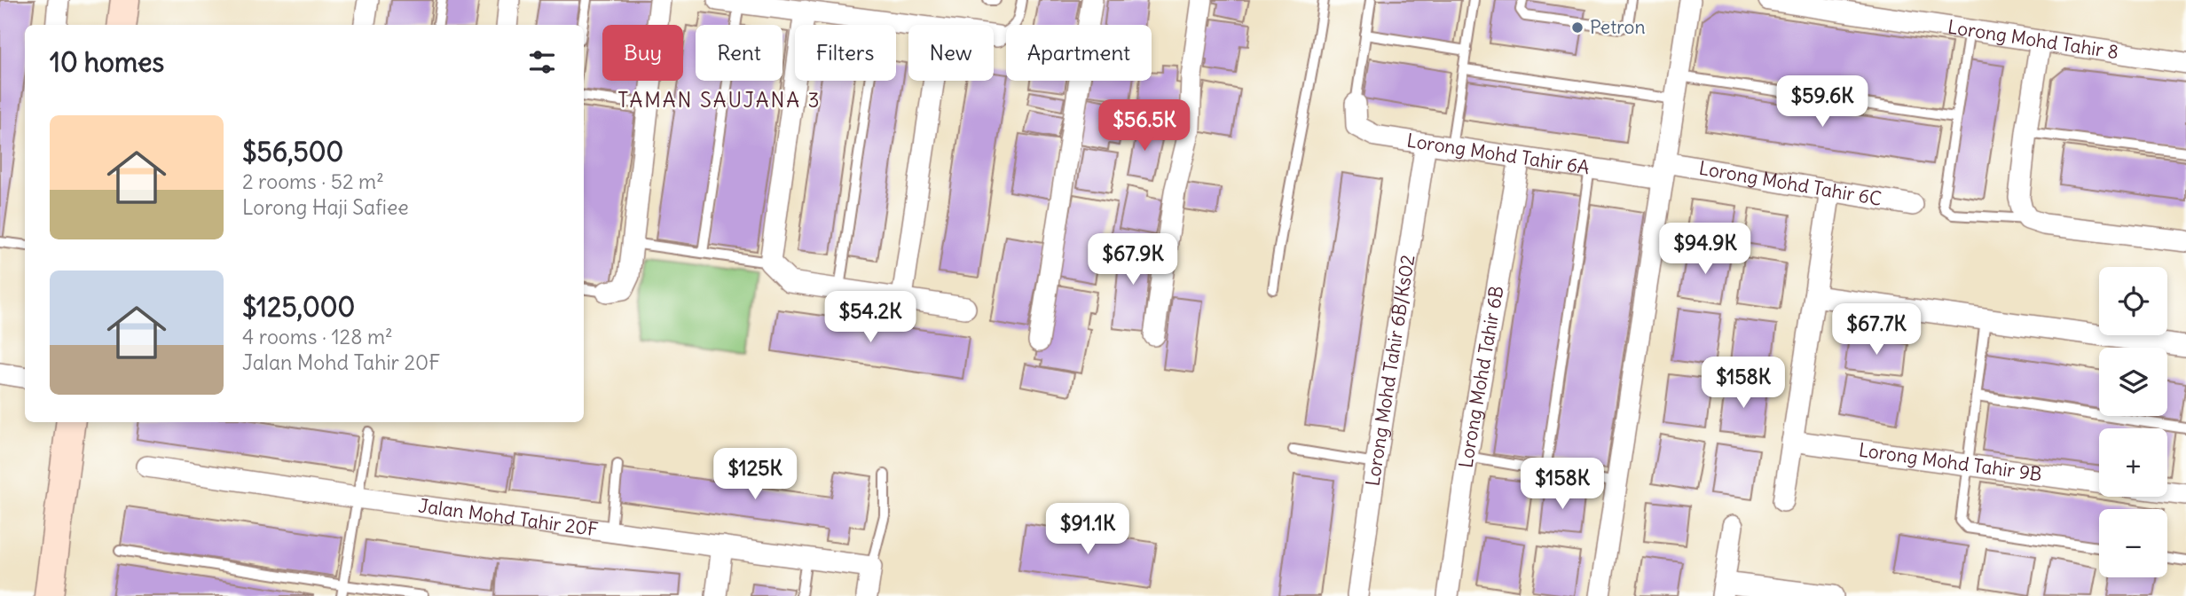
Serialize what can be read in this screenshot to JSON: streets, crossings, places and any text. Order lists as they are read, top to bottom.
{
  "streets": {
    "street": [
      "Lorong Mohd Tahir 8",
      "Lorong Mohd Tahir 6A",
      "Lorong Mohd Tahir 6C",
      "Lorong Mohd Tahir 6B/Ks02",
      "Lorong Mohd Tahir 6B",
      "Lorong Mohd Tahir 9B",
      "Jalan Mohd Tahir 20F"
    ]
  },
  "crossings": [
    ["Lorong Mohd Tahir 6A", "Lorong Mohd Tahir 6C"],
    ["Lorong Mohd Tahir 6A", "Lorong Mohd Tahir 6B/Ks02"],
    ["Lorong Mohd Tahir 6A", "Lorong Mohd Tahir 6B"]
  ],
  "districts": ["TAMAN SAUJANA 3"],
  "places": ["Petron"],
  "page": {
    "chip": [
      "Buy",
      "Rent",
      "Filters",
      "New",
      "Apartment"
    ],
    "heading": "10 homes",
    "price": [
      "$59.6K",
      "$56.5K",
      "$94.9K",
      "$67.9K",
      "$54.2K",
      "$67.7K",
      "$158K",
      "$125K",
      "$158K",
      "$91.1K"
    ],
    "list": [
      {
        "name": "$56,500",
        "note": "2 rooms · 52 m² · Lorong Haji Safiee"
      },
      {
        "name": "$125,000",
        "note": "4 rooms · 128 m² · Jalan Mohd Tahir 20F"
      }
    ],
    "map_buttons": ["+", "−"]
  }
}
